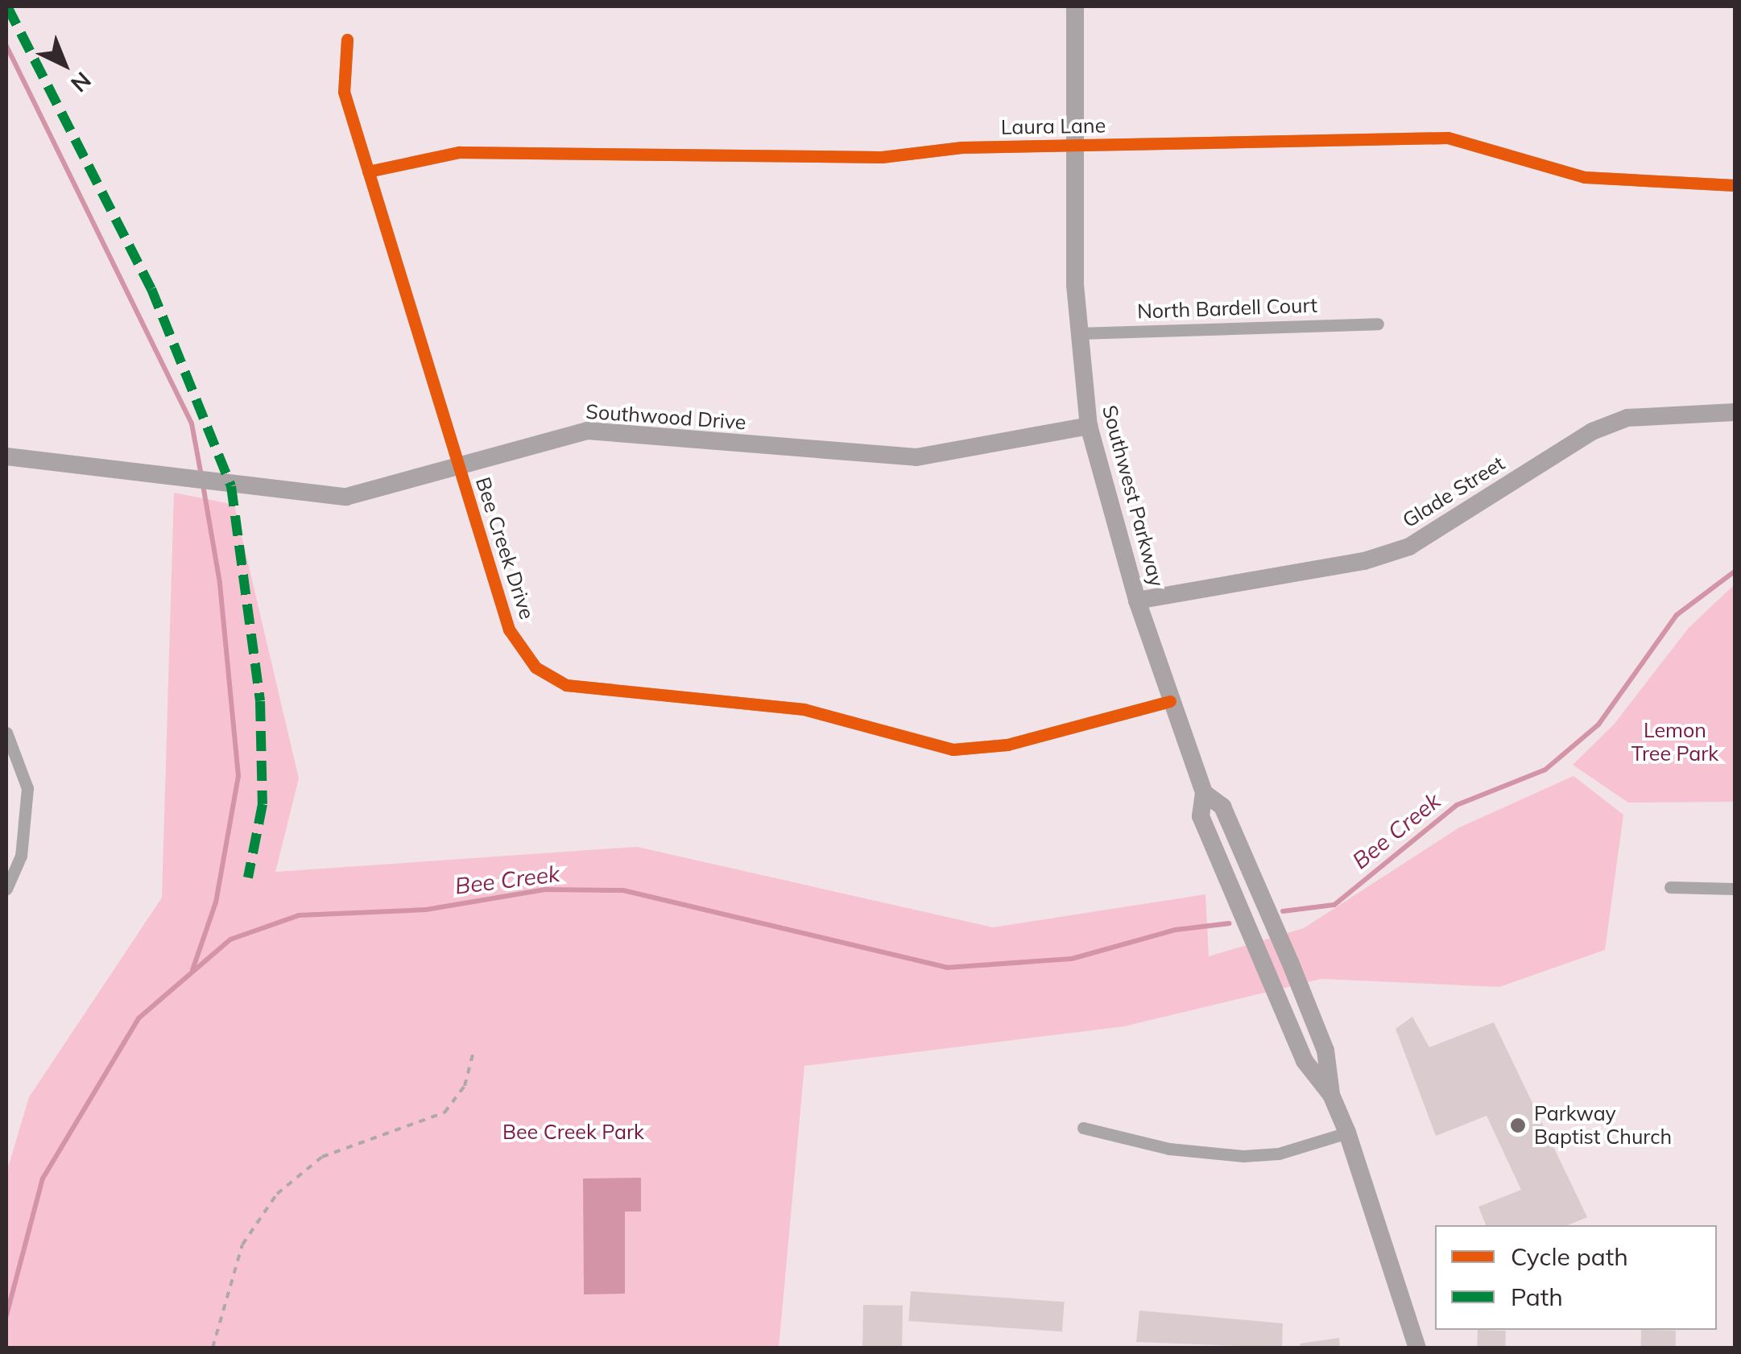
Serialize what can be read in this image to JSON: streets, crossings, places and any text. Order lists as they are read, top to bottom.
{
  "streets": {
    "street": [
      "Laura Lane",
      "North Bardell Court",
      "Southwood Drive",
      "Glade Street",
      "Southwest Parkway",
      "Bee Creek Drive"
    ]
  },
  "crossings": [
    ["Laura Lane", "Southwest Parkway"],
    ["Laura Lane", "Bee Creek Drive"],
    ["North Bardell Court", "Southwest Parkway"],
    ["Southwood Drive", "Southwest Parkway"],
    ["Southwood Drive", "Bee Creek Drive"],
    ["Glade Street", "Southwest Parkway"],
    ["Southwest Parkway", "Bee Creek Drive"]
  ],
  "water": ["Bee Creek"],
  "parks": ["Lemon Tree Park", "Bee Creek Park"],
  "places": ["Parkway Baptist Church"],
  "legend": ["Cycle path", "Path"],
  "north": "bottom right"
}
